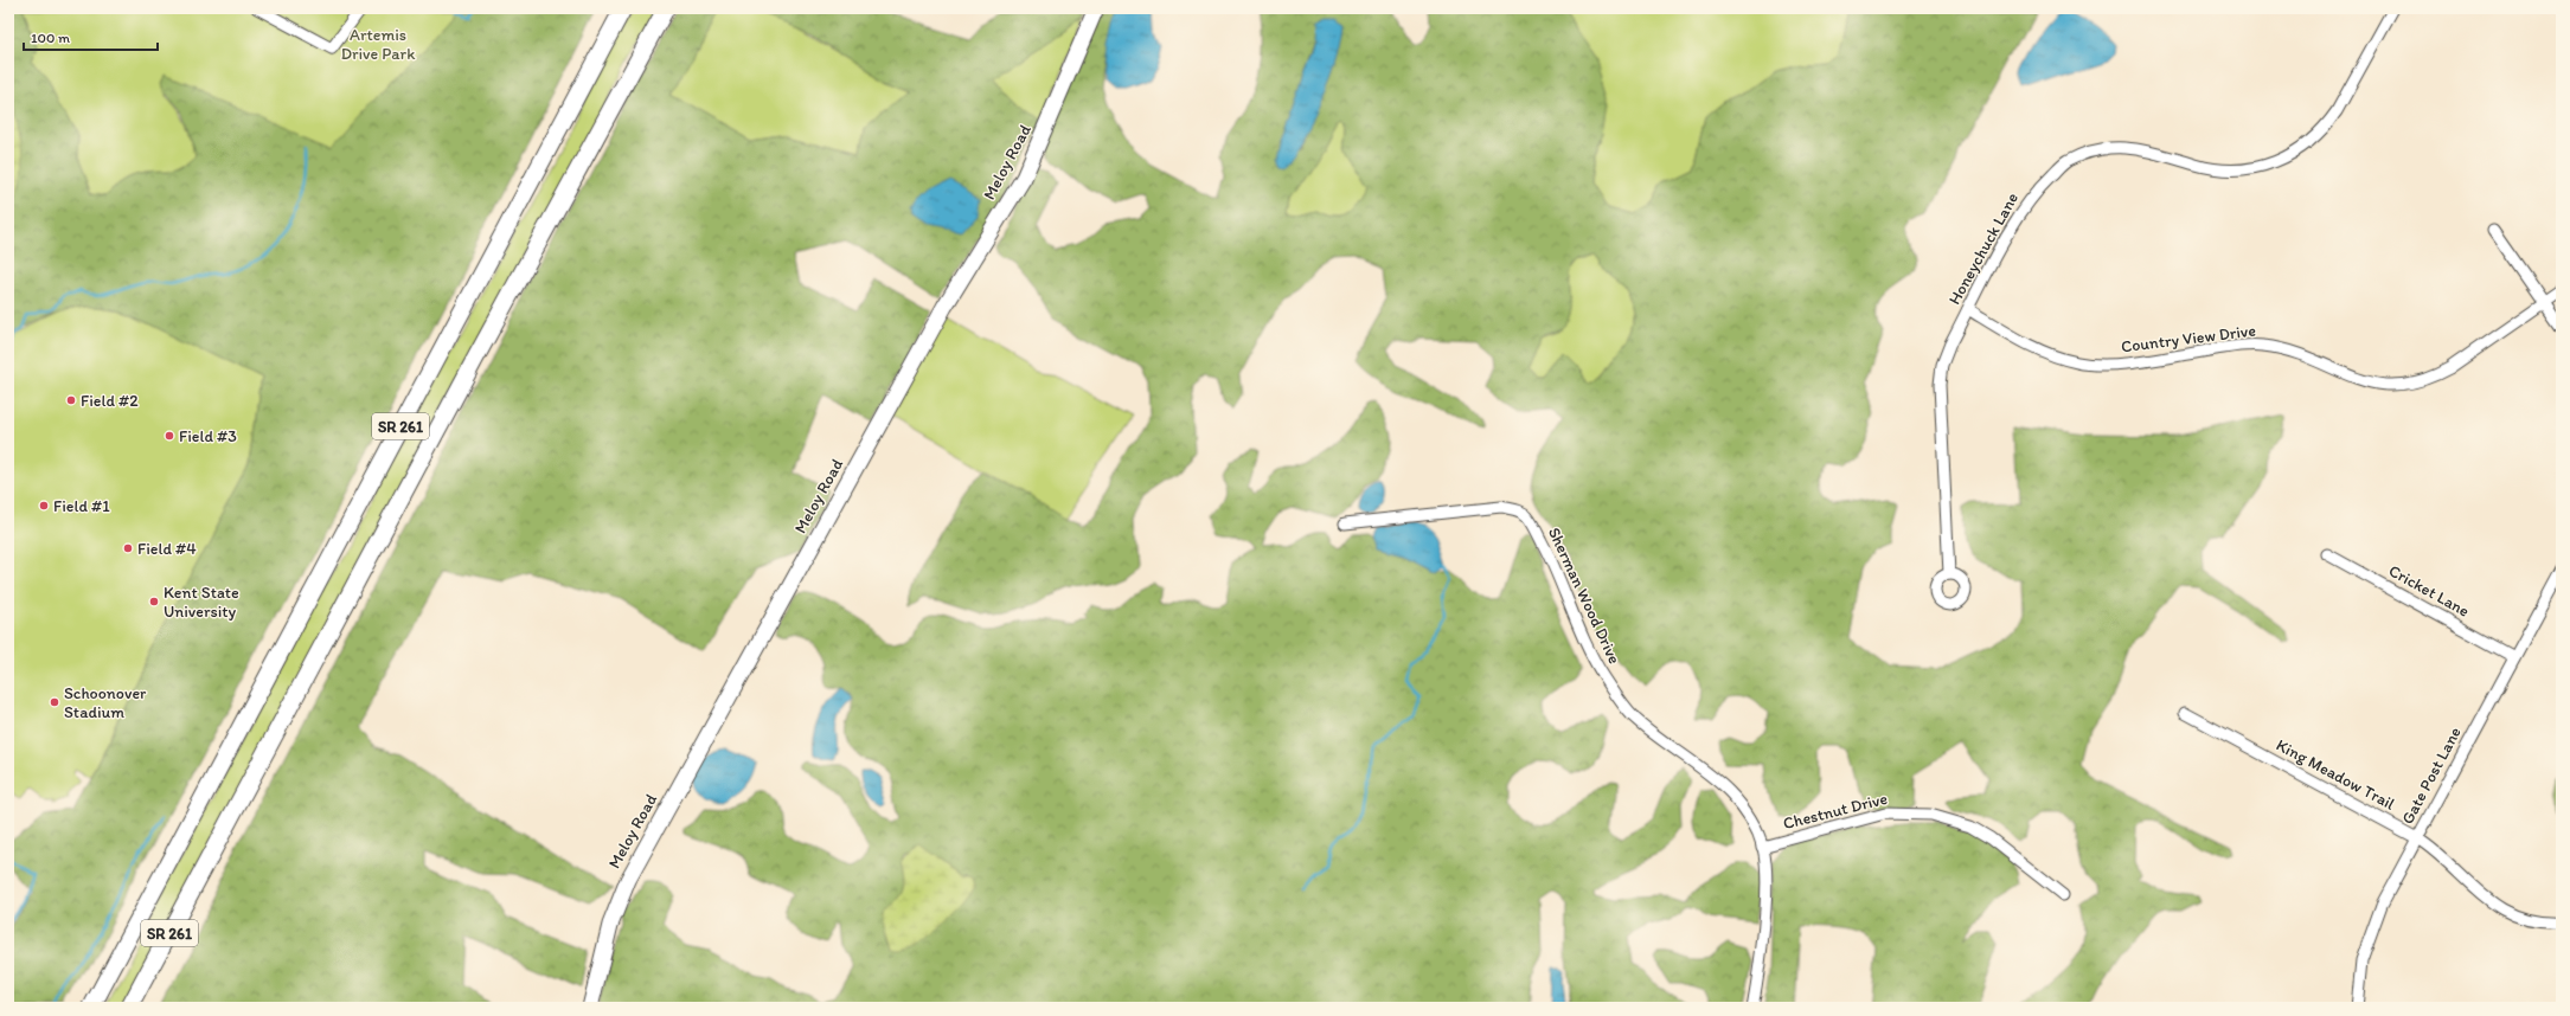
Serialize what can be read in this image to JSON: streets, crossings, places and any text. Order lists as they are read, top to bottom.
{
  "streets": {
    "main road": ["SR 261"],
    "street": [
      "Meloy Road",
      "Honeychuck Lane",
      "Country View Drive",
      "Cricket Lane",
      "Sherman Wood Drive",
      "King Meadow Trail",
      "Gate Post Lane",
      "Chestnut Drive"
    ]
  },
  "crossings": [
    ["Honeychuck Lane", "Country View Drive"],
    ["Cricket Lane", "Gate Post Lane"],
    ["Sherman Wood Drive", "Chestnut Drive"],
    ["King Meadow Trail", "Gate Post Lane"]
  ],
  "parks": ["Artemis Drive Park"],
  "places": [
    "Field #2",
    "Field #3",
    "Field #1",
    "Field #4",
    "Kent State University",
    "Schoonover Stadium"
  ],
  "scale_bar": "100 m"
}
